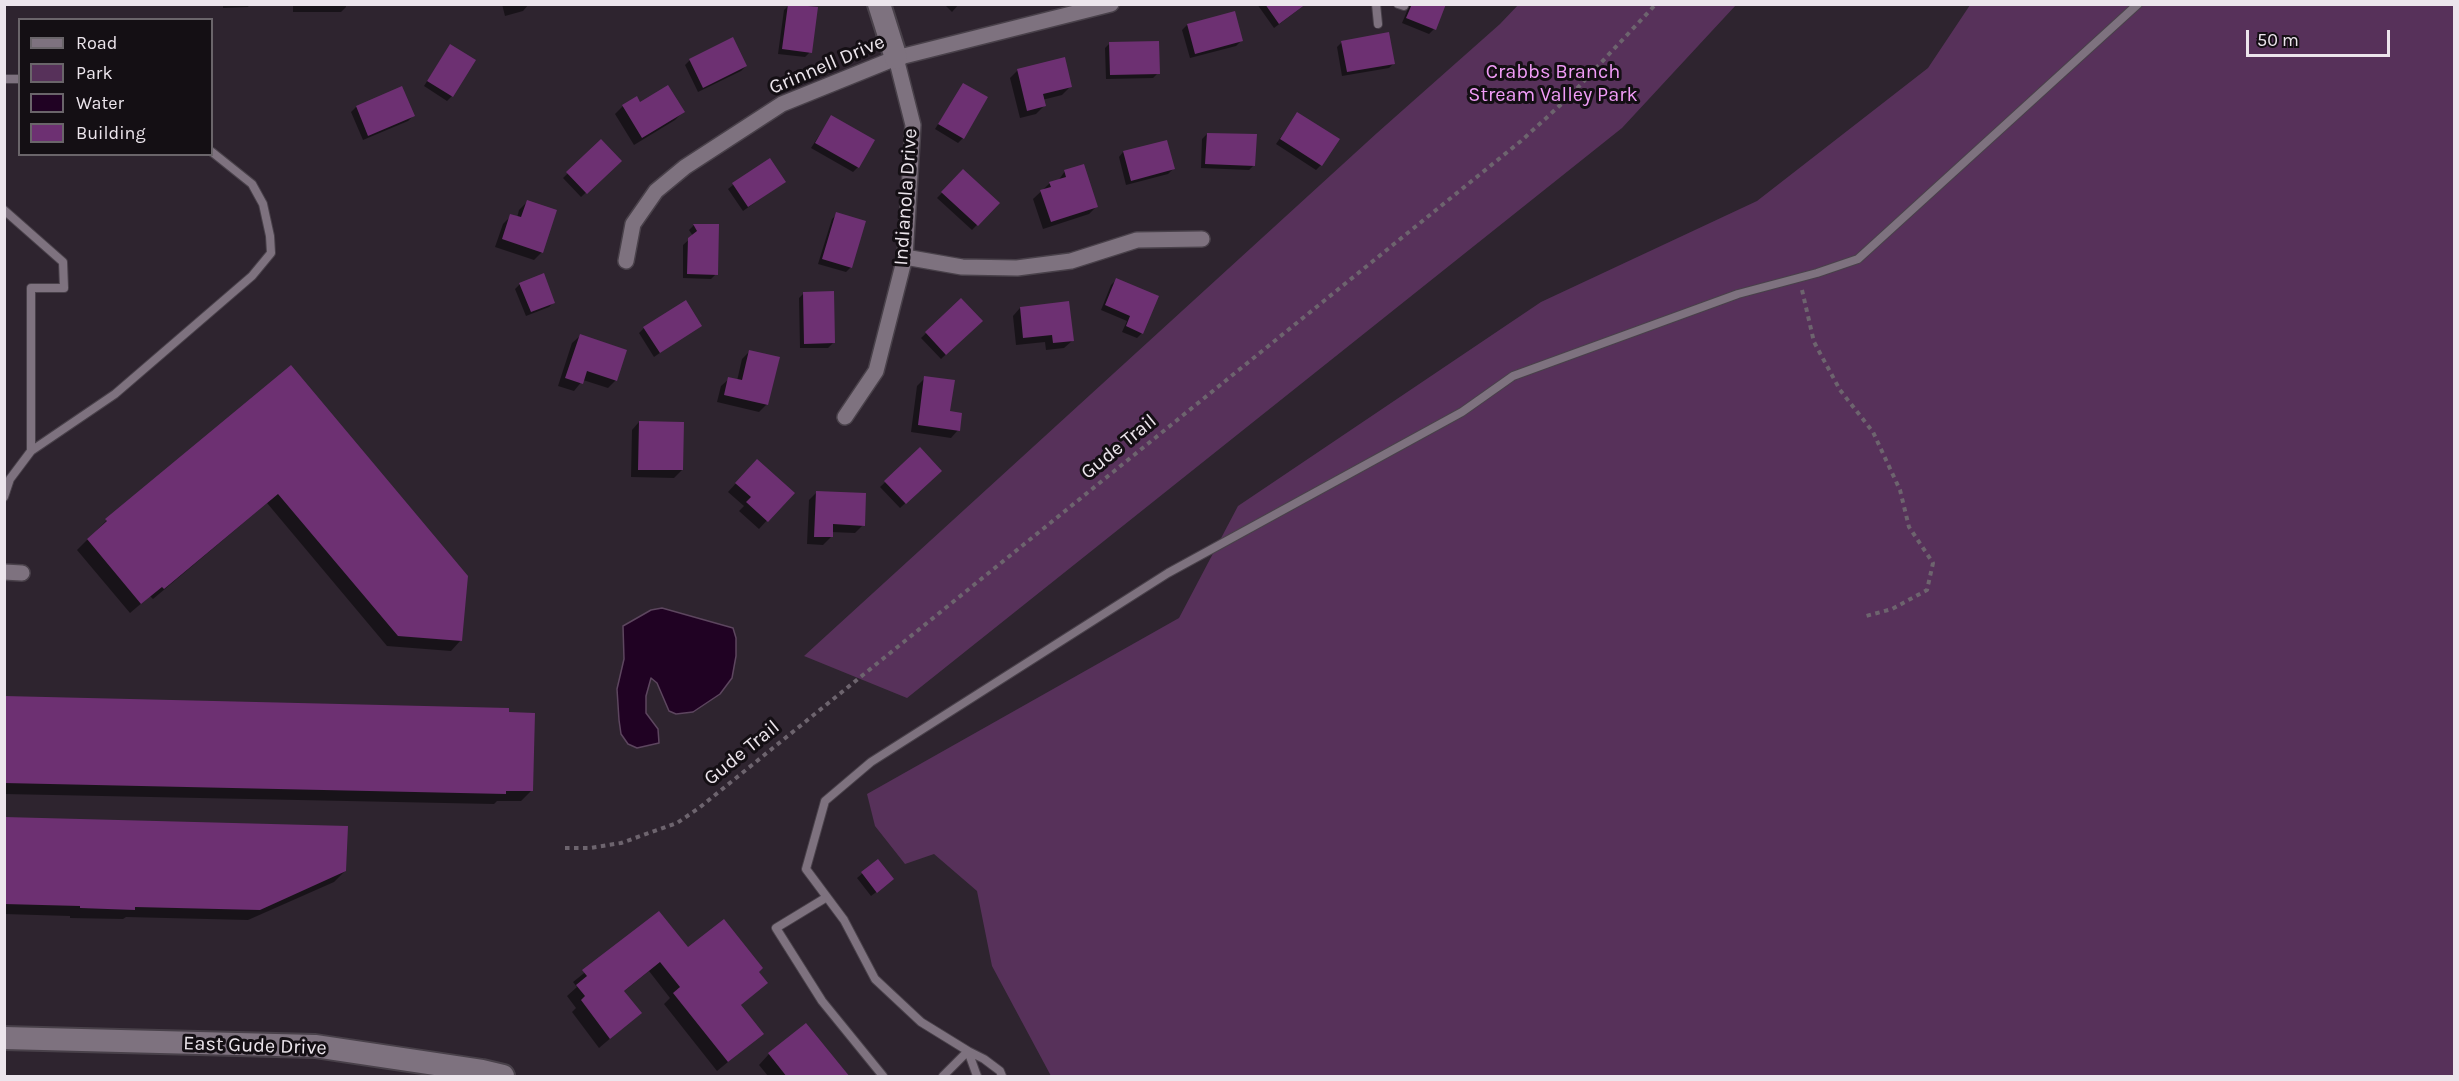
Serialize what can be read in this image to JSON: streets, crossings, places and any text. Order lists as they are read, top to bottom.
{
  "streets": {
    "main road": ["Indianola Drive", "East Gude Drive"],
    "street": ["Grinnell Drive"],
    "path": ["Gude Trail"]
  },
  "crossings": [
    ["Grinnell Drive", "Indianola Drive"]
  ],
  "parks": ["Crabbs Branch Stream Valley Park"],
  "legend": [
    "Road",
    "Park",
    "Water",
    "Building"
  ],
  "scale_bar": "50 m"
}
